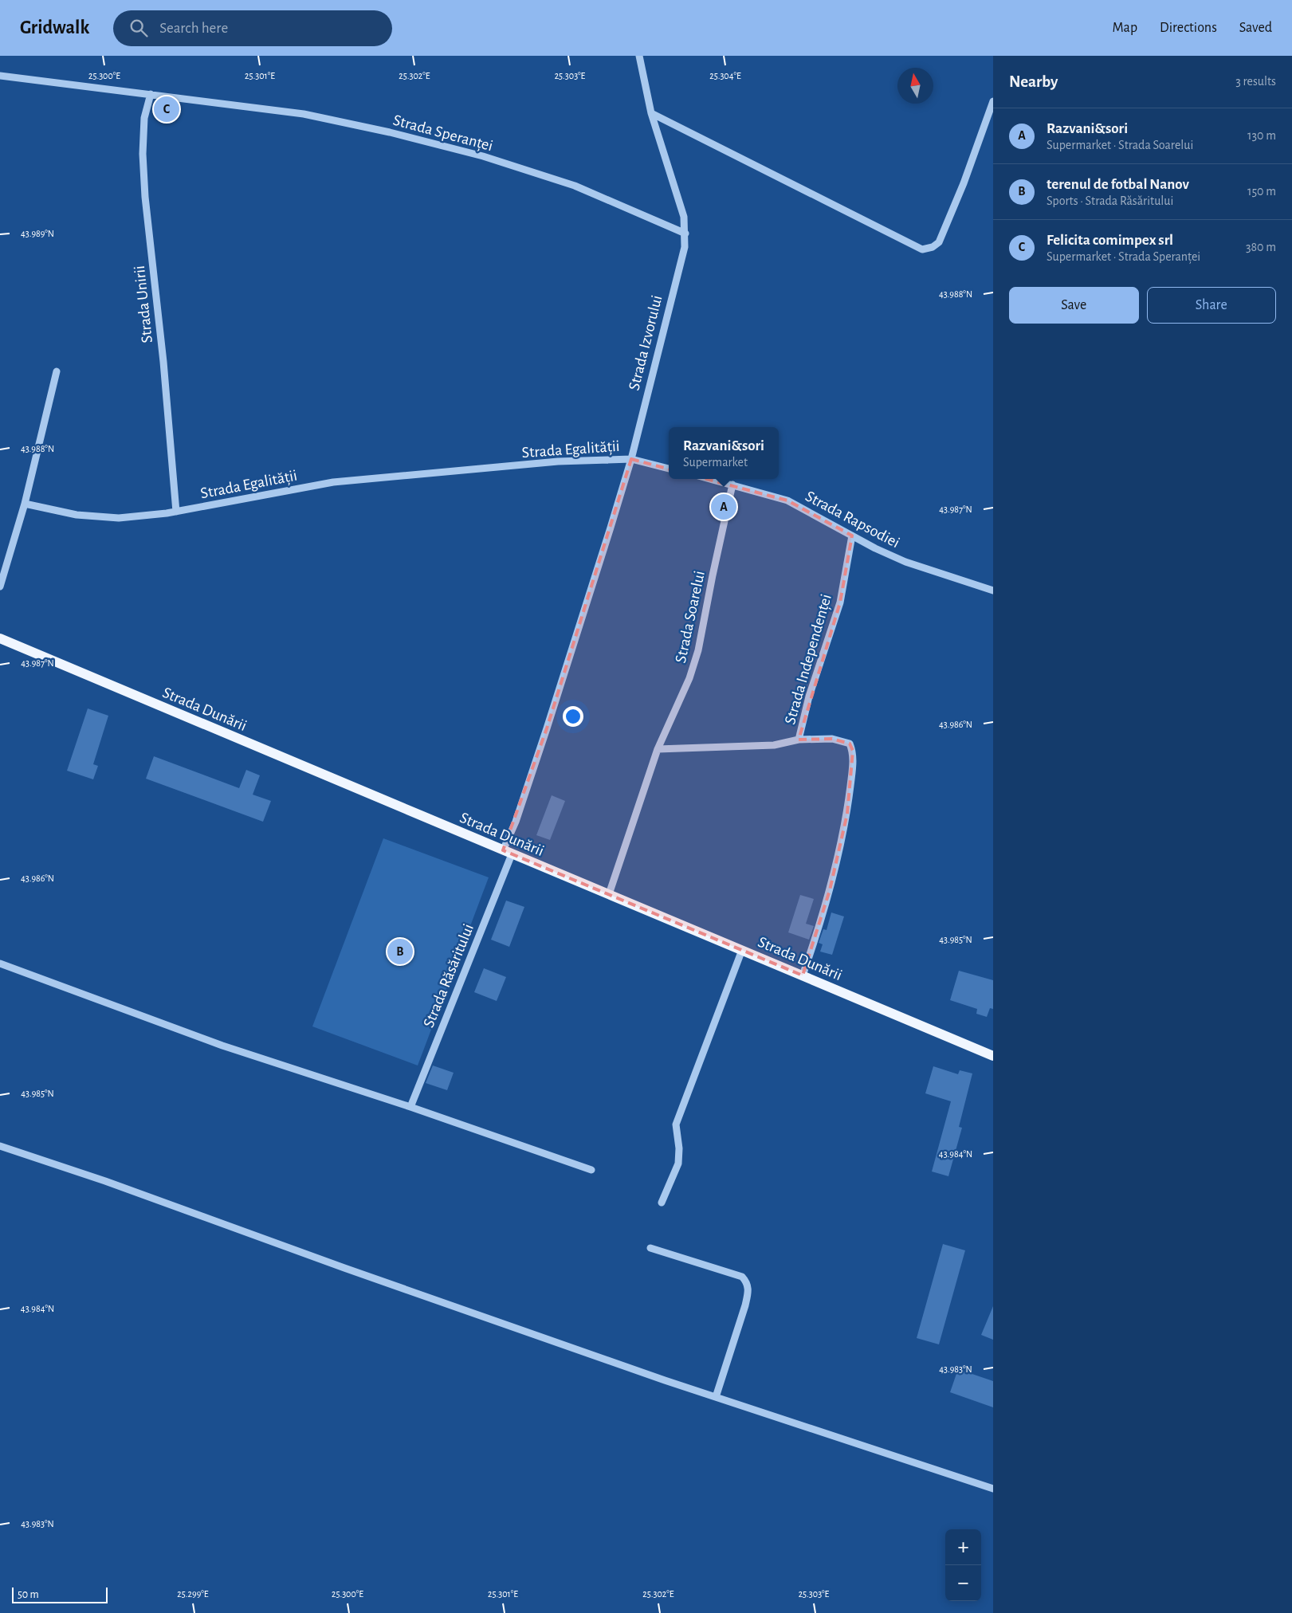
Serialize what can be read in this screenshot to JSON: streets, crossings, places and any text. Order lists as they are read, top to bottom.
{
  "streets": {
    "main road": ["Strada Dunării"],
    "street": [
      "Strada Speranței",
      "Strada Unirii",
      "Strada Izvorului",
      "Strada Egalității",
      "Strada Rapsodiei",
      "Strada Soarelui",
      "Strada Independenței",
      "Strada Răsăritului"
    ]
  },
  "crossings": [
    ["Strada Speranței", "Strada Unirii"],
    ["Strada Speranței", "Strada Izvorului"],
    ["Strada Unirii", "Strada Egalității"],
    ["Strada Izvorului", "Strada Egalității"],
    ["Strada Egalității", "Strada Dunării"],
    ["Strada Egalității", "Strada Răsăritului"],
    ["Strada Rapsodiei", "Strada Soarelui"],
    ["Strada Rapsodiei", "Strada Independenței"],
    ["Strada Soarelui", "Strada Dunării"],
    ["Strada Independenței", "Strada Dunării"],
    ["Strada Dunării", "Strada Răsăritului"]
  ],
  "scale_bar": "50 m",
  "north": "top",
  "page": {
    "header": "Gridwalk",
    "search": "Search here",
    "nav": ["Map", "Directions", "Saved"],
    "heading": ["Nearby", "3 results"],
    "pins": ["C", "A", "B"],
    "list": [
      {
        "mark": "A",
        "name": "Razvani&sori",
        "note": "Supermarket · Strada Soarelui",
        "value": "130 m"
      },
      {
        "mark": "B",
        "name": "terenul de fotbal Nanov",
        "note": "Sports · Strada Răsăritului",
        "value": "150 m"
      },
      {
        "mark": "C",
        "name": "Felicita comimpex srl",
        "note": "Supermarket · Strada Speranței",
        "value": "380 m"
      }
    ],
    "buttons": ["Save", "Share"],
    "popup": ["Razvani&sori", "Supermarket"],
    "map_buttons": ["+", "−"],
    "scale": "50 m"
  },
  "coordinates": [
    "25.300°E",
    "25.301°E",
    "25.302°E",
    "25.303°E",
    "25.304°E",
    "43.989°N",
    "43.988°N",
    "43.987°N",
    "43.986°N",
    "43.985°N",
    "43.984°N",
    "43.983°N",
    "25.299°E"
  ]
}
